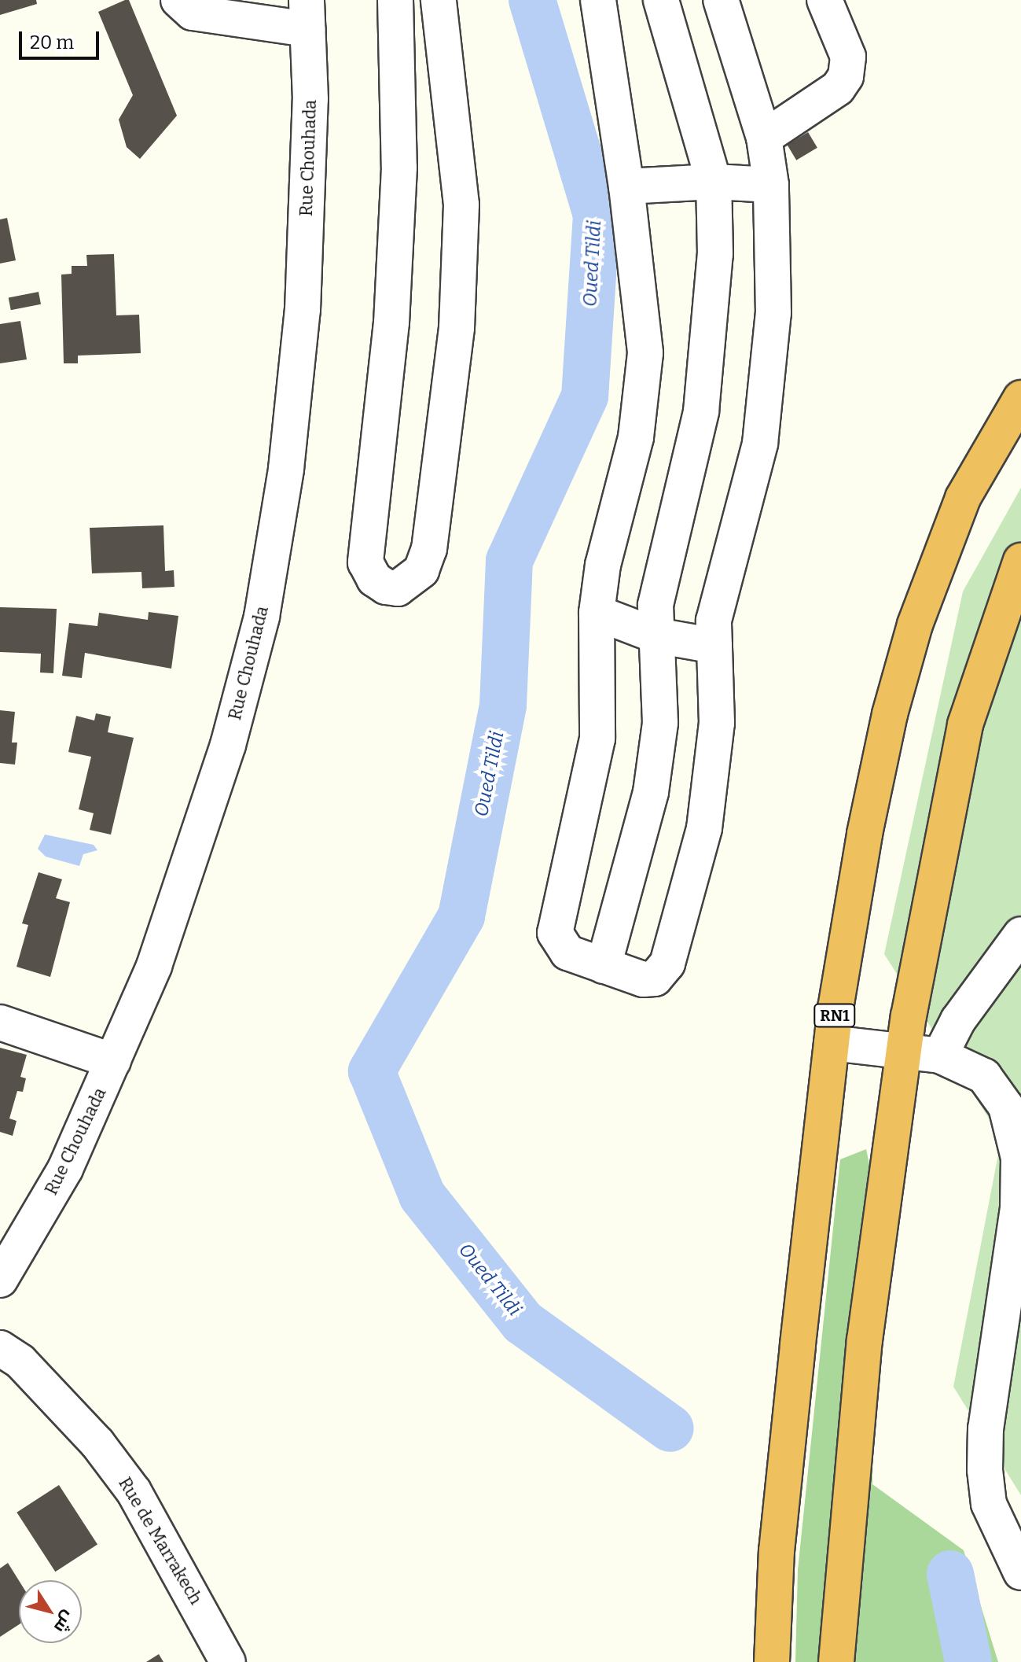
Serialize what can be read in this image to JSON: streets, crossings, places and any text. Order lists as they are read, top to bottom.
{
  "streets": {
    "highway": ["RN1"],
    "street": ["Rue Chouhada", "Rue de Marrakech"]
  },
  "water": ["Oued Tildi"],
  "scale_bar": "20 m",
  "north": "bottom right"
}
